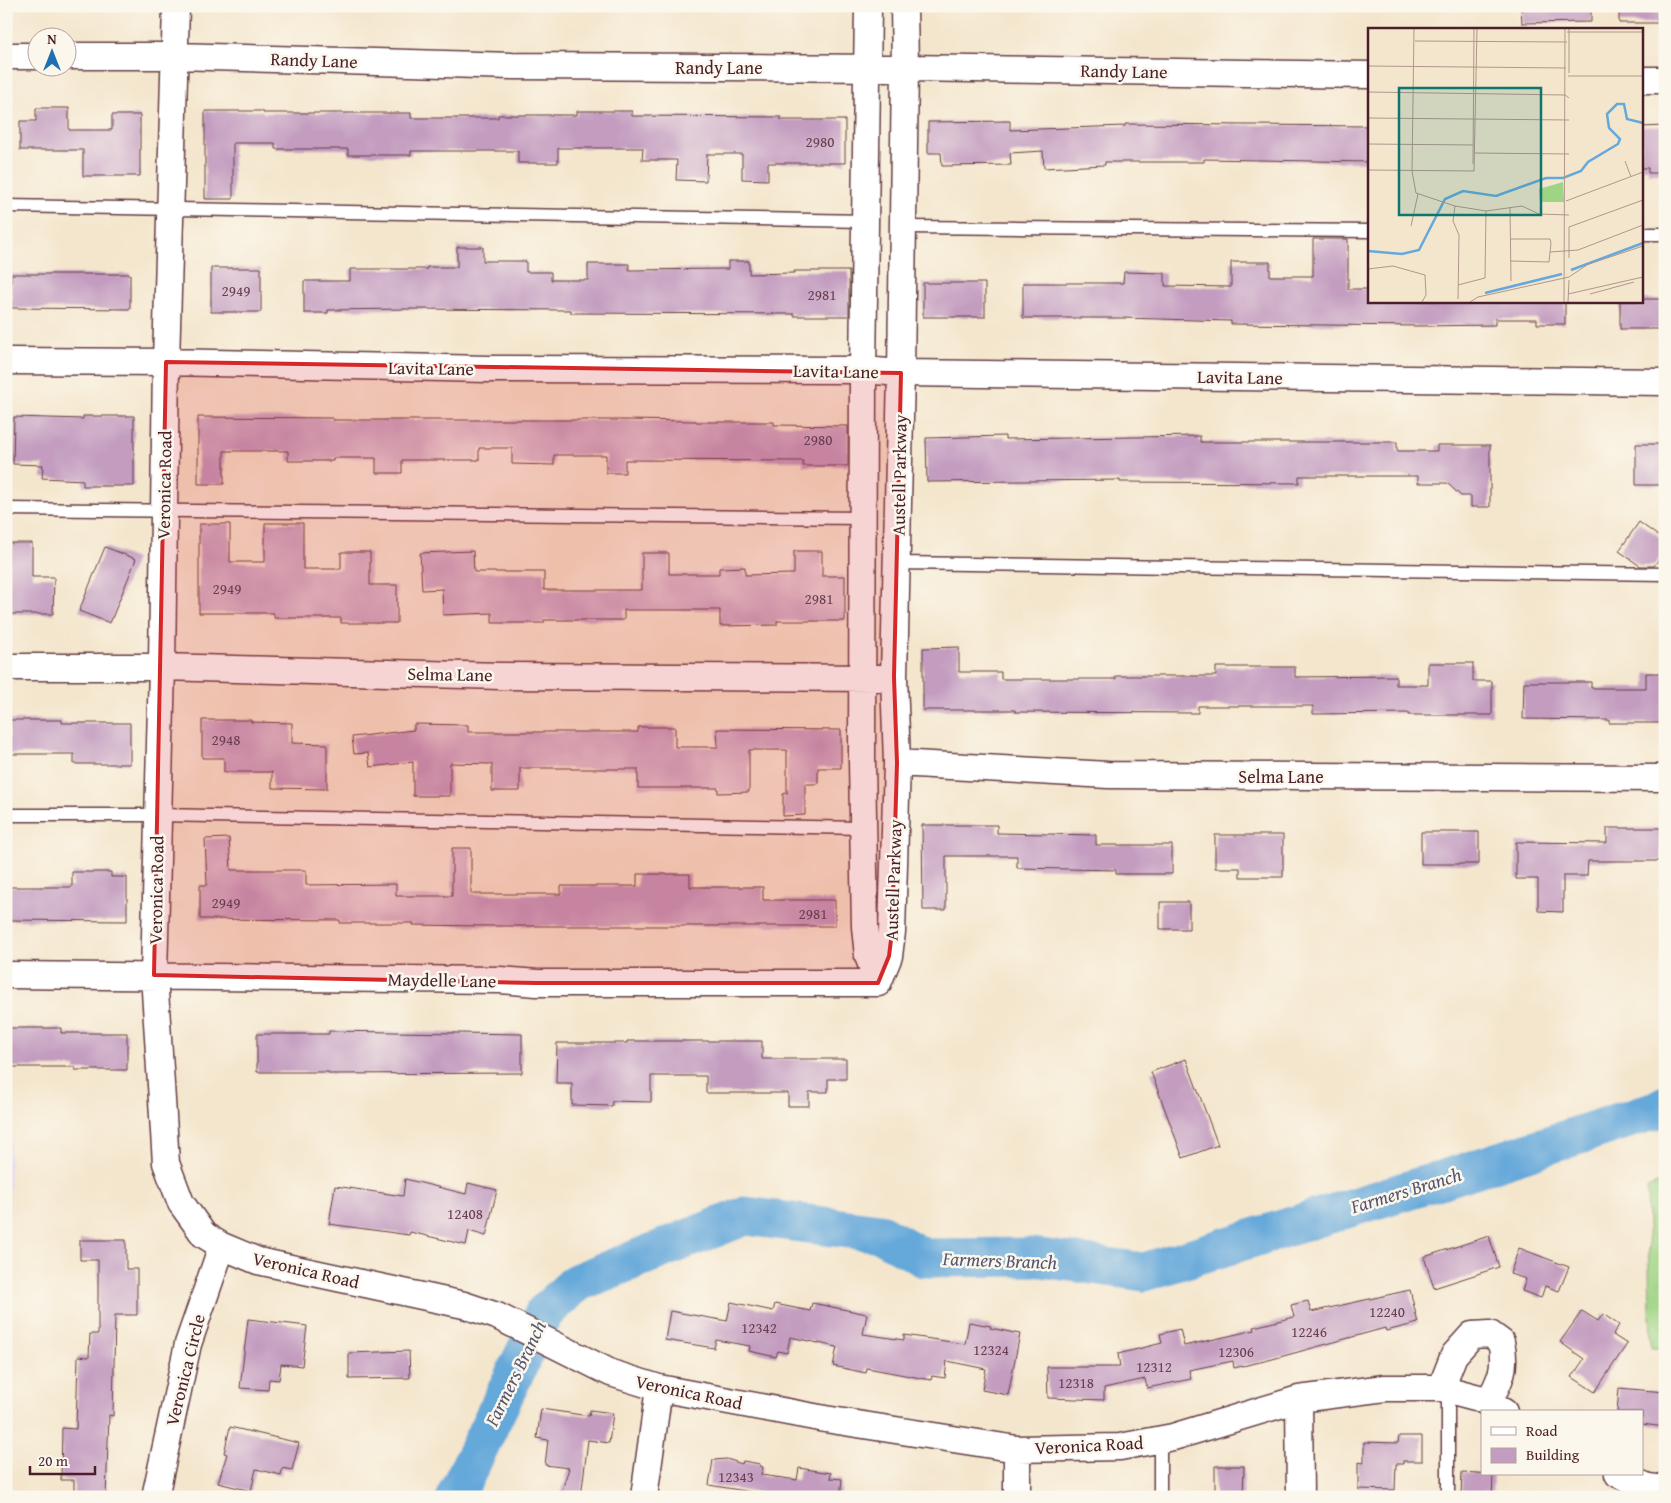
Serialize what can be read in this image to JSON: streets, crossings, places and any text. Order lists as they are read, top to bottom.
{
  "streets": {
    "street": [
      "Randy Lane",
      "Lavita Lane",
      "Austell Parkway",
      "Veronica Road",
      "Selma Lane",
      "Maydelle Lane",
      "Veronica Circle"
    ]
  },
  "crossings": [
    ["Randy Lane", "Austell Parkway"],
    ["Randy Lane", "Veronica Road"],
    ["Lavita Lane", "Austell Parkway"],
    ["Lavita Lane", "Veronica Road"],
    ["Austell Parkway", "Selma Lane"],
    ["Austell Parkway", "Maydelle Lane"],
    ["Veronica Road", "Selma Lane"],
    ["Veronica Road", "Maydelle Lane"],
    ["Veronica Road", "Veronica Circle"]
  ],
  "water": ["Farmers Branch"],
  "house_numbers": [
    "2980",
    "2949",
    "2981",
    "2980",
    "2949",
    "2981",
    "2948",
    "2949",
    "2981",
    "12408",
    "12240",
    "12342",
    "12246",
    "12324",
    "12306",
    "12312",
    "12318",
    "12343"
  ],
  "legend": ["Road", "Building"],
  "scale_bar": "20 m",
  "north": "top"
}
